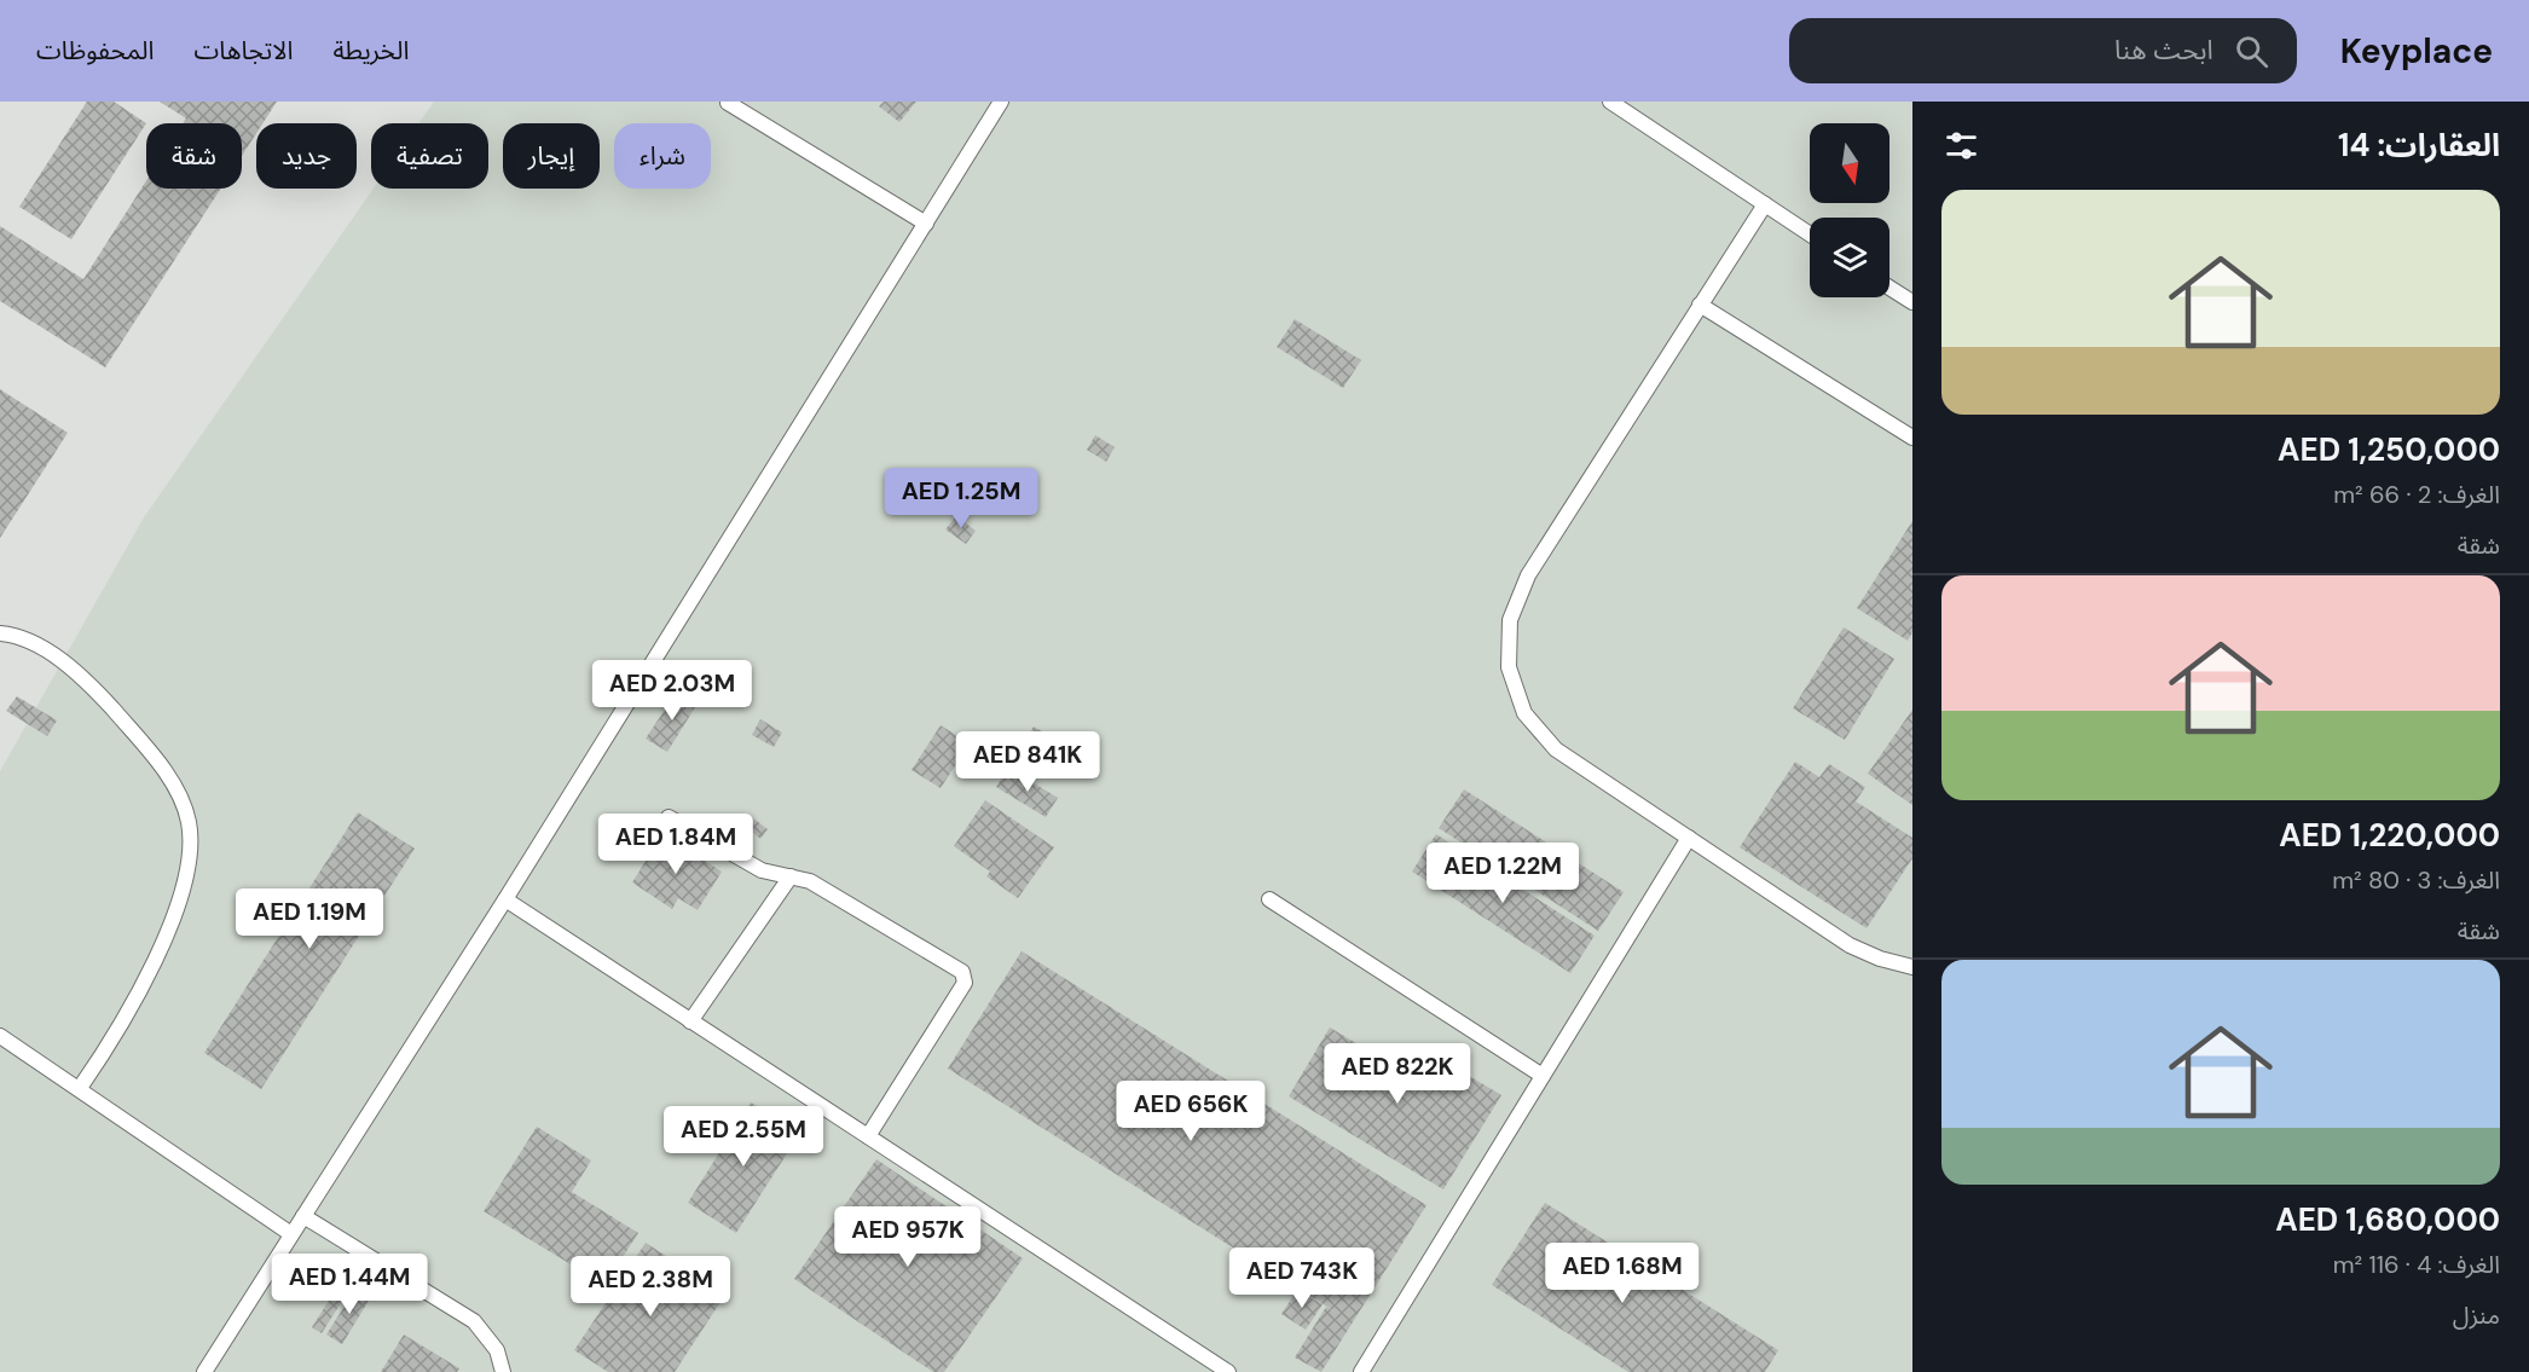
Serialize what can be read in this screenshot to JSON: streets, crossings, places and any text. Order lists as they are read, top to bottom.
{
  "north": "bottom",
  "page": {
    "header": "Keyplace",
    "search": "ابحث هنا",
    "nav": ["الخريطة", "الاتجاهات", "المحفوظات"],
    "heading": "العقارات: 14",
    "chip": [
      "شراء",
      "إيجار",
      "تصفية",
      "جديد",
      "شقة"
    ],
    "list": [
      {
        "name": "AED 1,250,000",
        "note": "الغرف: 2 · 66 m² · شقة"
      },
      {
        "name": "AED 1,220,000",
        "note": "الغرف: 3 · 80 m² · شقة"
      },
      {
        "name": "AED 1,680,000",
        "note": "الغرف: 4 · 116 m² · منزل"
      }
    ],
    "price": [
      "AED 1.25M",
      "AED 2.03M",
      "AED 841K",
      "AED 1.84M",
      "AED 1.22M",
      "AED 1.19M",
      "AED 822K",
      "AED 656K",
      "AED 2.55M",
      "AED 957K",
      "AED 1.68M",
      "AED 743K",
      "AED 1.44M",
      "AED 2.38M"
    ]
  }
}
